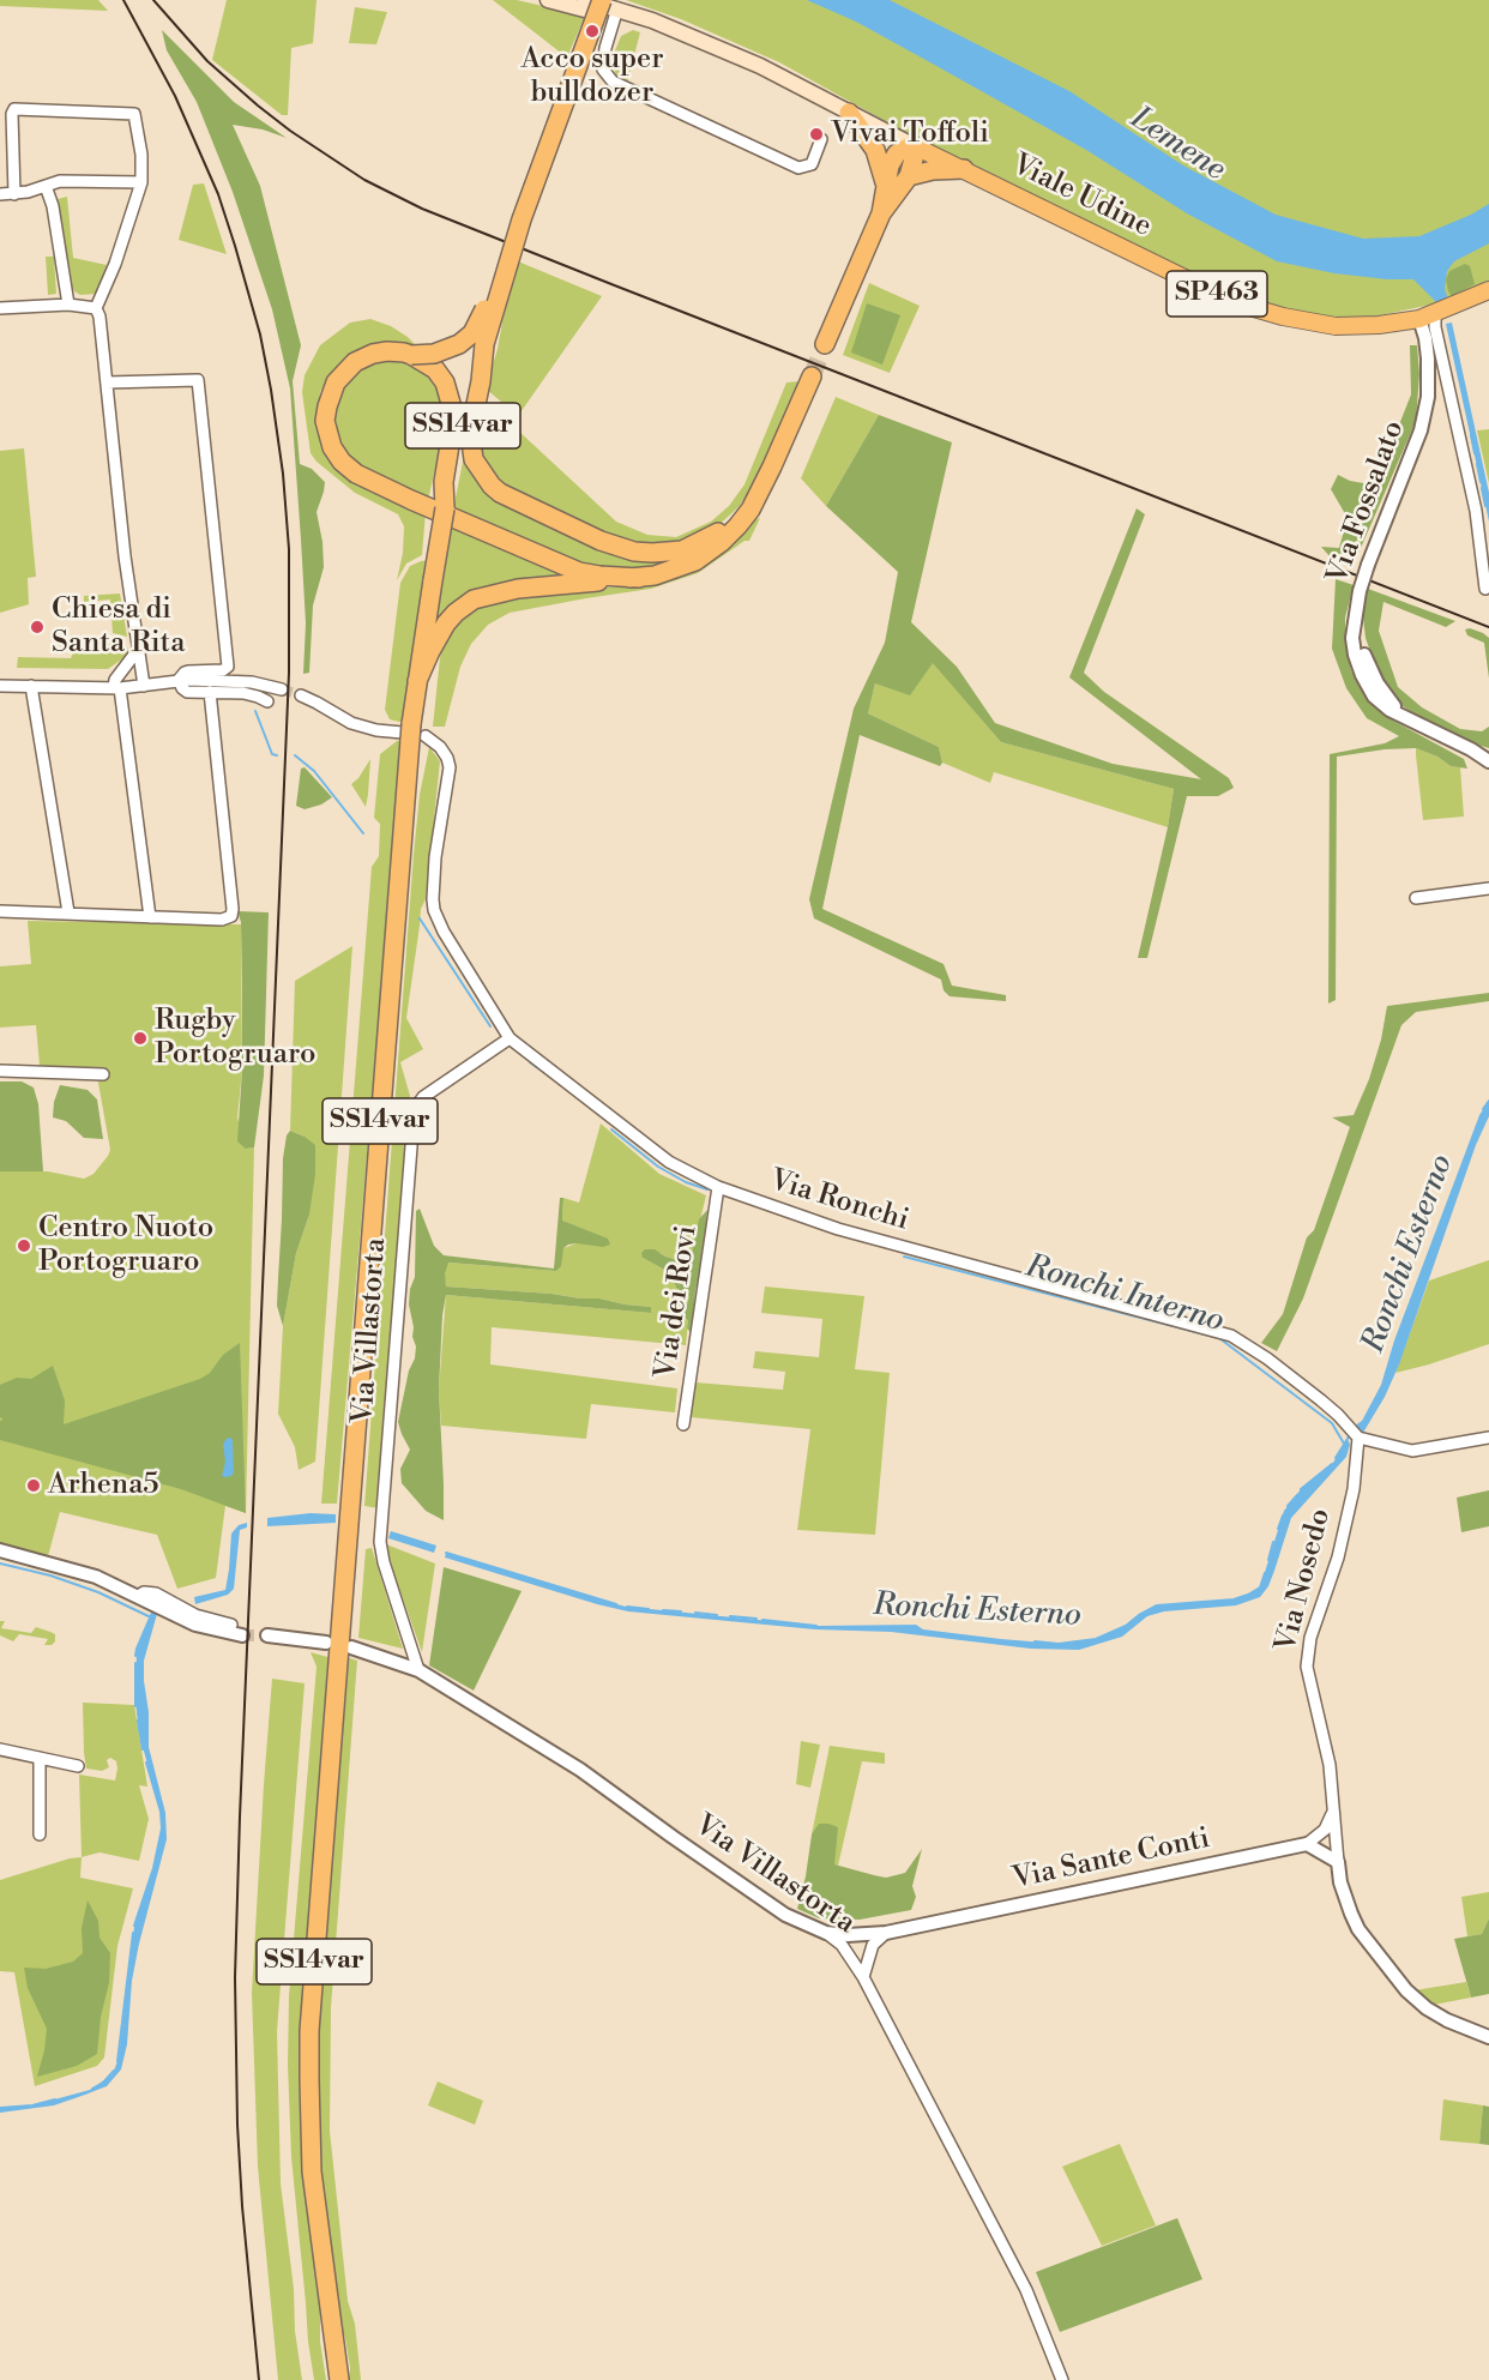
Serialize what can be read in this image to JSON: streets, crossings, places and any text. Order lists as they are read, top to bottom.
{
  "streets": {
    "highway": ["SS14var"],
    "main road": ["Viale Udine", "SP463"],
    "street": [
      "Via Fossalato",
      "Via Ronchi",
      "Via dei Rovi",
      "Via Villastorta",
      "Via Nosedo",
      "Via Sante Conti"
    ]
  },
  "crossings": [
    ["Viale Udine", "SP463"],
    ["Viale Udine", "Via Fossalato"],
    ["SS14var", "Via Ronchi"],
    ["Via Ronchi", "Via dei Rovi"],
    ["Via Ronchi", "Via Villastorta"],
    ["Via Ronchi", "Via Nosedo"],
    ["Via Villastorta", "Via Sante Conti"]
  ],
  "water": ["Lemene", "Ronchi Esterno", "Ronchi Interno"],
  "places": [
    "Acco super bulldozer",
    "Vivai Toffoli",
    "Chiesa di Santa Rita",
    "Rugby Portogruaro",
    "Centro Nuoto Portogruaro",
    "Arhena5"
  ]
}
